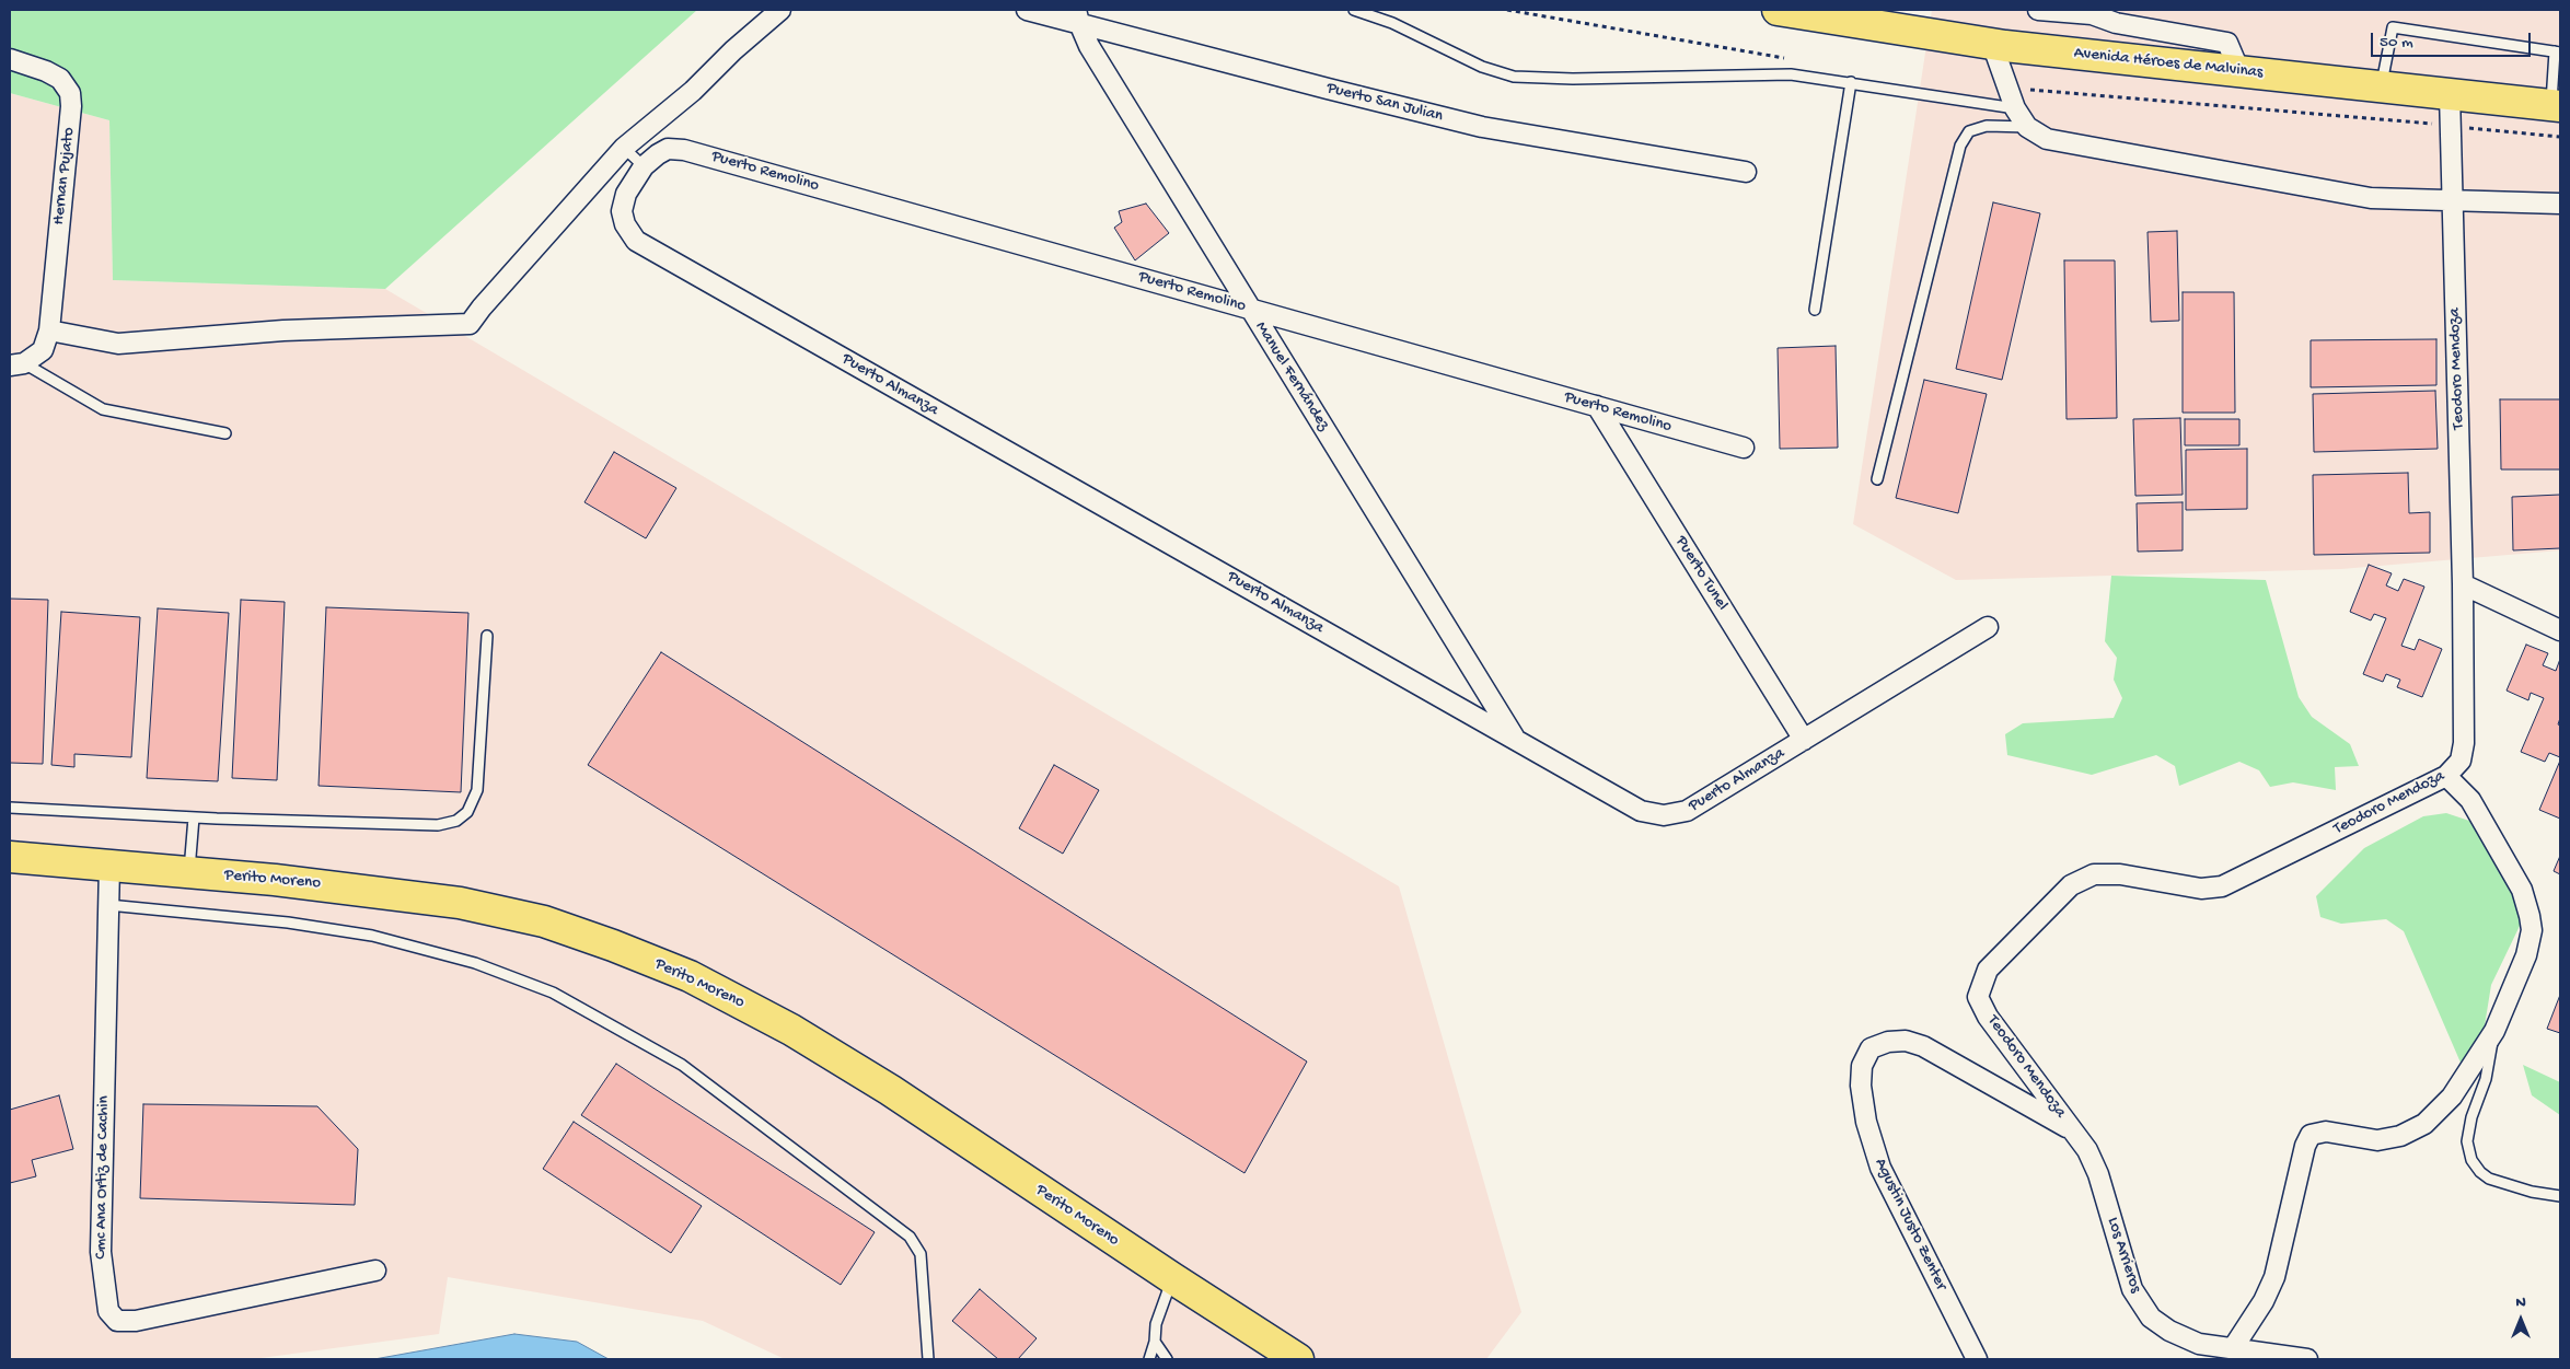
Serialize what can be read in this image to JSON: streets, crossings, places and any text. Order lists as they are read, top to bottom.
{
  "streets": {
    "main road": ["Avenida Héroes de Malvinas", "Perito Moreno"],
    "street": [
      "Puerto San Julian",
      "Puerto Remolino",
      "Hernan Pujato",
      "Teodoro Mendoza",
      "Manuel Fernández",
      "Puerto Almanza",
      "Puerto Tunel",
      "Cmc Ana Ortiz de Cachin",
      "Agustin Justo Zenter",
      "Los Arrieros"
    ]
  },
  "crossings": [
    ["Avenida Héroes de Malvinas", "Teodoro Mendoza"],
    ["Puerto San Julian", "Manuel Fernández"],
    ["Puerto Remolino", "Manuel Fernández"],
    ["Puerto Remolino", "Puerto Almanza"],
    ["Puerto Remolino", "Puerto Tunel"],
    ["Teodoro Mendoza", "Agustin Justo Zenter"],
    ["Teodoro Mendoza", "Los Arrieros"],
    ["Manuel Fernández", "Puerto Almanza"],
    ["Puerto Almanza", "Puerto Tunel"],
    ["Perito Moreno", "Cmc Ana Ortiz de Cachin"],
    ["Agustin Justo Zenter", "Los Arrieros"]
  ],
  "scale_bar": "50 m",
  "north": "top"
}
